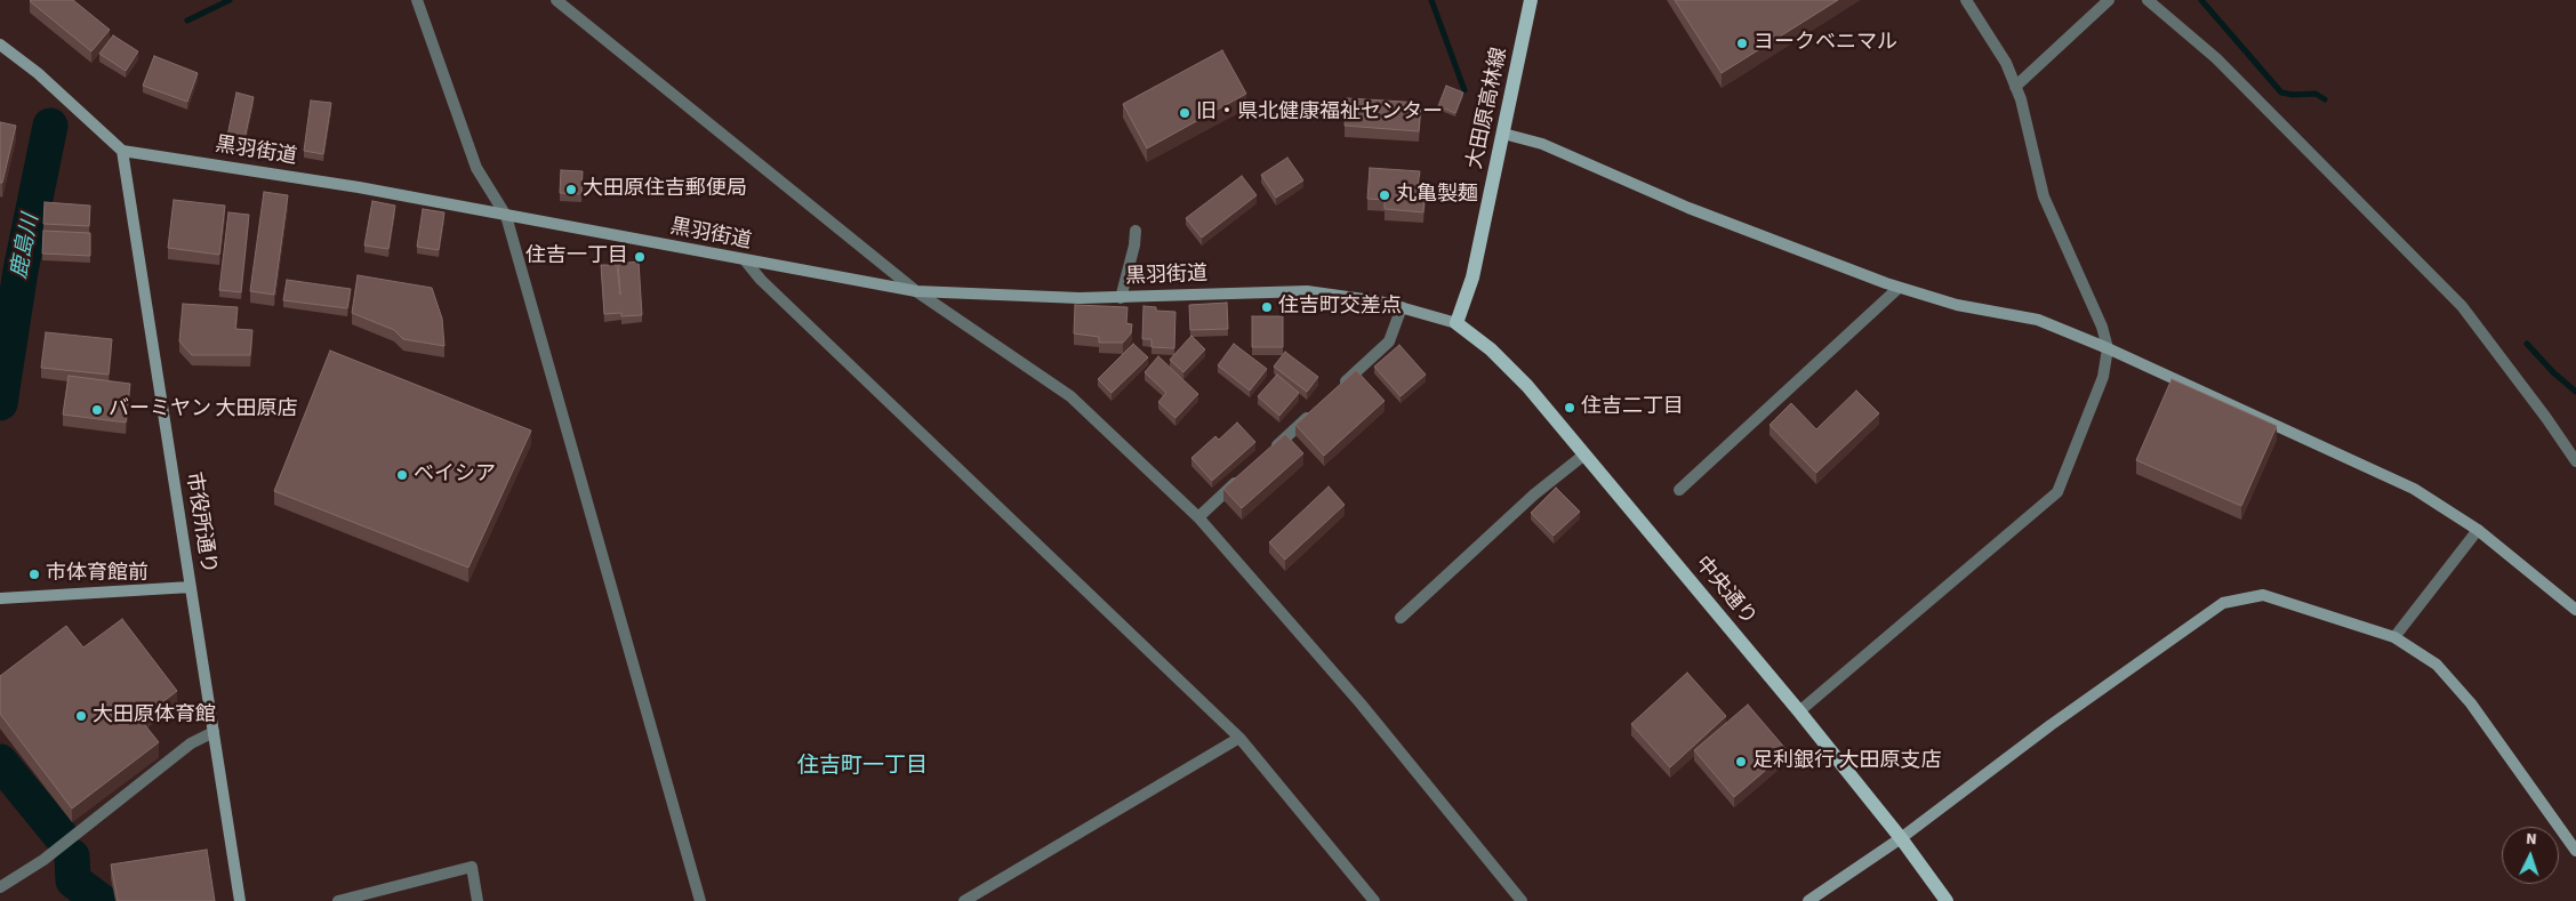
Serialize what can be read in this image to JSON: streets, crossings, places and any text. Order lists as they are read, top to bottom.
{
  "streets": {
    "main road": ["大田原高林線", "中央通り"],
    "street": ["黒羽街道", "市役所通り"]
  },
  "crossings": [
    ["大田原高林線", "黒羽街道"],
    ["大田原高林線", "中央通り"],
    ["黒羽街道", "市役所通り"],
    ["黒羽街道", "中央通り"]
  ],
  "districts": ["住吉町一丁目"],
  "water": ["鹿島川"],
  "places": [
    "ヨークベニマル",
    "旧・県北健康福祉センター",
    "大田原住吉郵便局",
    "丸亀製麺",
    "住吉一丁目",
    "住吉町交差点",
    "住吉二丁目",
    "バーミヤン 大田原店",
    "ベイシア",
    "市体育館前",
    "大田原体育館",
    "足利銀行 大田原支店"
  ],
  "north": "top"
}
